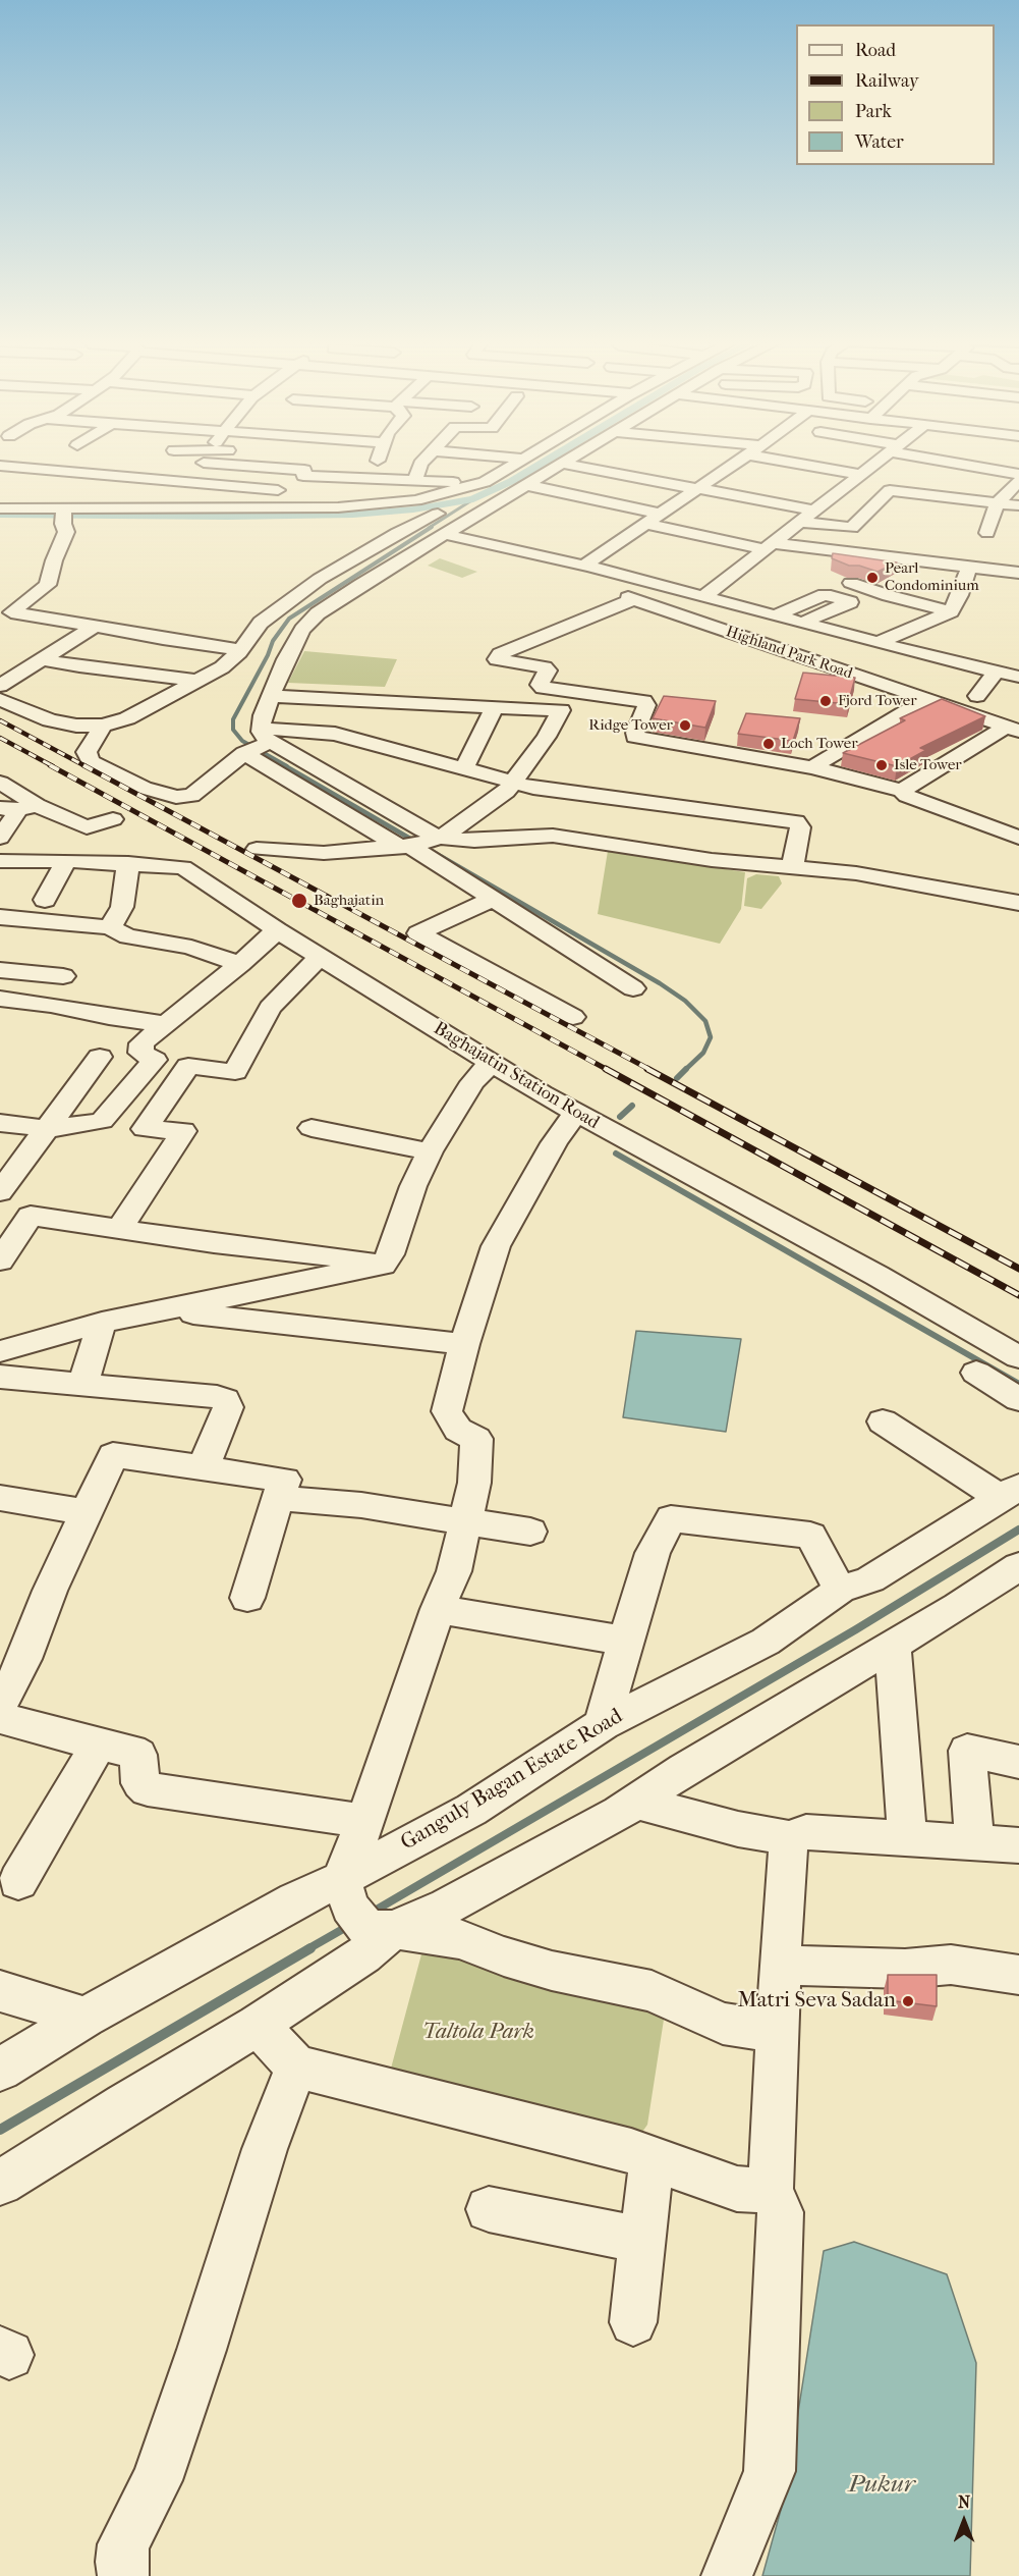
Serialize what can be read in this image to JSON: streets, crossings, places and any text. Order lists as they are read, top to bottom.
{
  "streets": {
    "street": ["Highland Park Road", "Baghajatin Station Road", "Ganguly Bagan Estate Road"]
  },
  "water": ["Pukur"],
  "parks": ["Taltola Park"],
  "places": [
    "Pearl Condominium",
    "Fjord Tower",
    "Ridge Tower",
    "Loch Tower",
    "Isle Tower",
    "Baghajatin",
    "Matri Seva Sadan"
  ],
  "legend": [
    "Road",
    "Railway",
    "Park",
    "Water"
  ],
  "north": "top"
}
